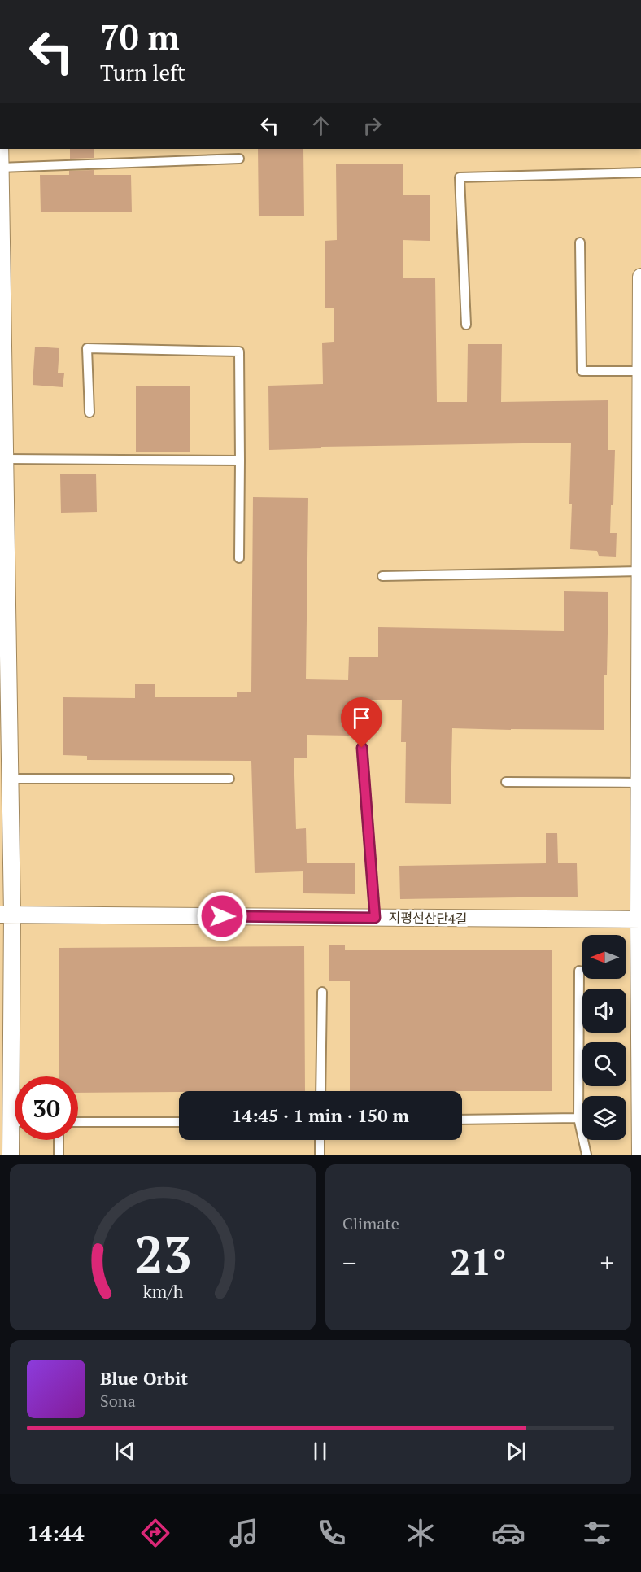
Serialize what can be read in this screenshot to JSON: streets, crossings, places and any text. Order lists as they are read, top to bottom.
{
  "streets": {
    "street": ["지평선산단4길"]
  },
  "north": "left",
  "page": {
    "turn": ["70 m", "Turn left"],
    "limit": "30",
    "trip": "14:45 · 1 min · 150 m",
    "tile": "Climate",
    "heat": ["−", "21°", "+"],
    "song": ["Blue Orbit", "Sona"],
    "tabs": "14:44",
    "gauge": ["23", "km/h"]
  }
}
